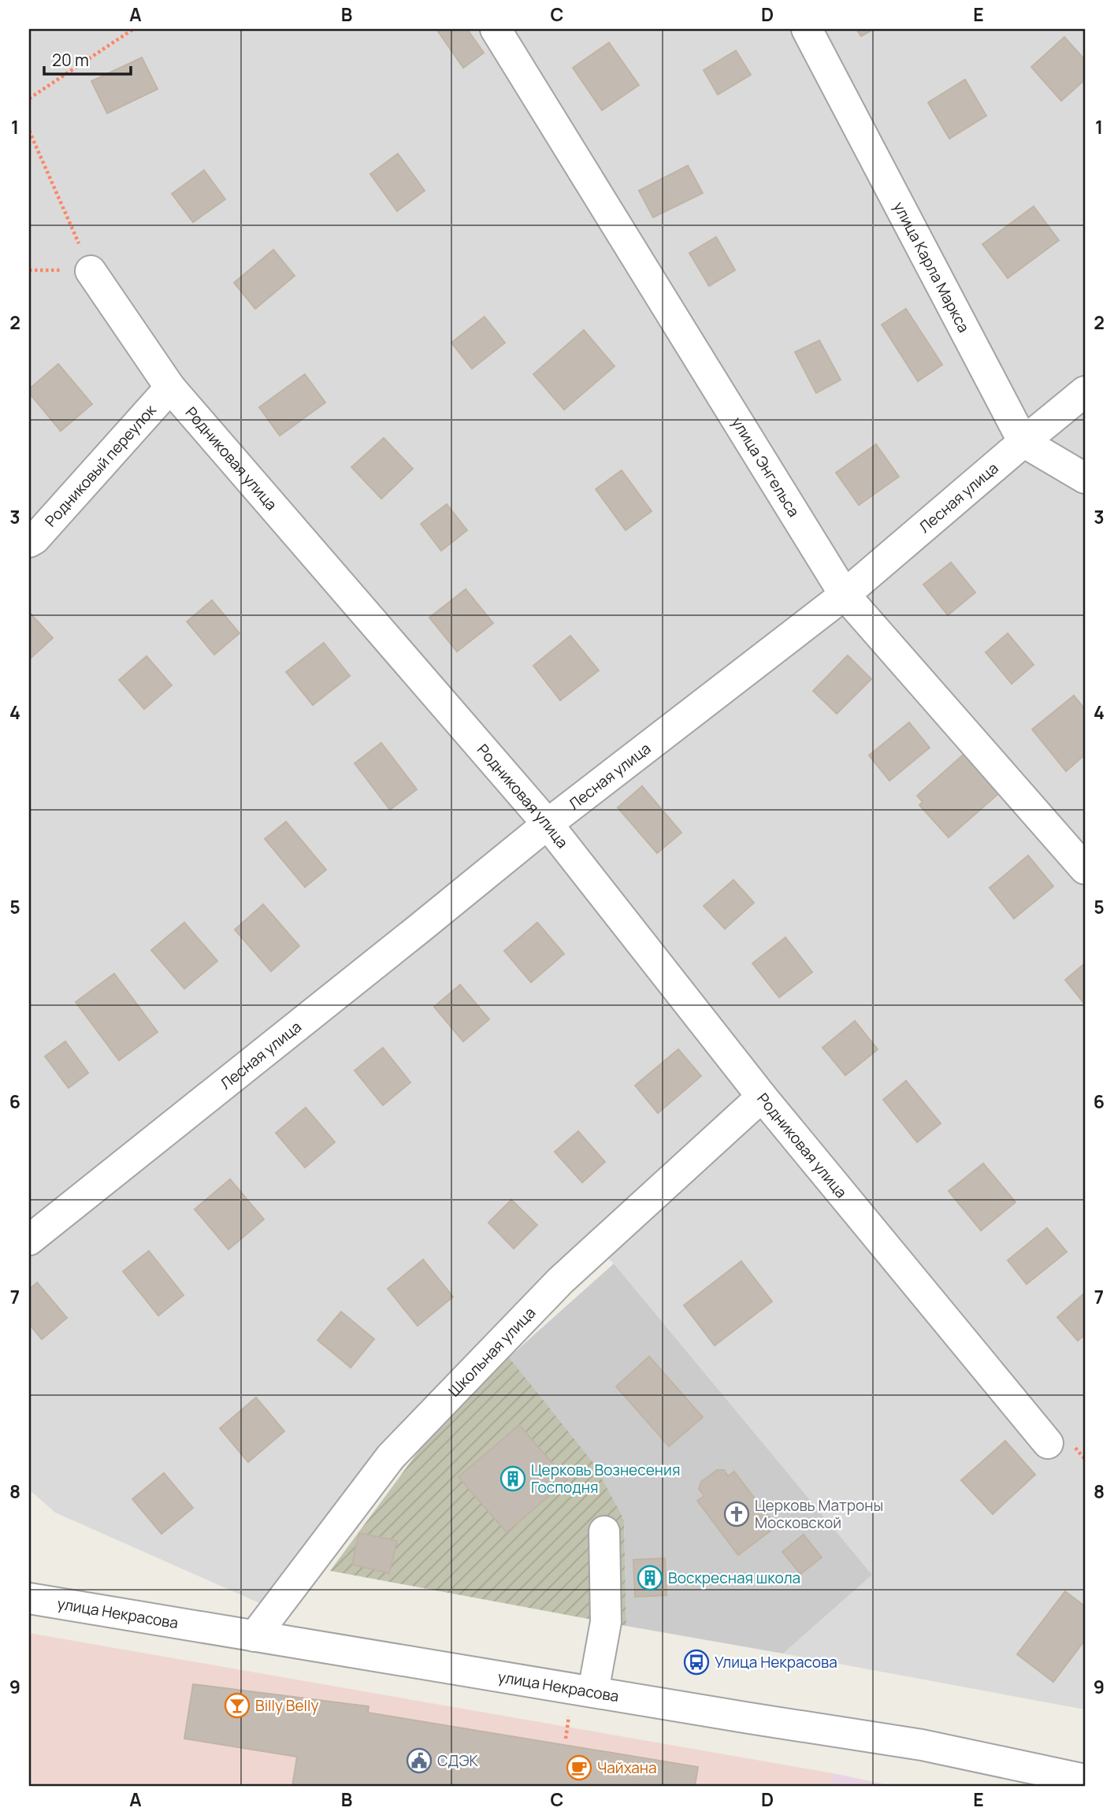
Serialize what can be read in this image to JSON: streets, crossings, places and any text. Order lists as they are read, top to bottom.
{
  "streets": {
    "street": [
      "улица Карла Маркса",
      "Родниковая улица",
      "Родниковый переулок",
      "улица Энгельса",
      "Лесная улица",
      "Школьная улица",
      "улица Некрасова"
    ]
  },
  "crossings": [
    ["улица Карла Маркса", "Лесная улица"],
    ["Родниковая улица", "Родниковый переулок"],
    ["Родниковая улица", "Лесная улица"],
    ["Родниковая улица", "Школьная улица"],
    ["улица Энгельса", "Лесная улица"],
    ["Школьная улица", "улица Некрасова"]
  ],
  "places": {
    "building": ["Церковь Вознесения Господня", "Воскресная школа"],
    "church": ["Церковь Матроны Московской"],
    "bus stop": ["Улица Некрасова"],
    "bar": ["Billy Belly"],
    "public building": ["СДЭК"],
    "cafe": ["Чайхана"]
  },
  "scale_bar": "20 m",
  "grid": {
    "columns": [
      "A",
      "B",
      "C",
      "D",
      "E"
    ],
    "rows": [
      "1",
      "2",
      "3",
      "4",
      "5",
      "6",
      "7",
      "8",
      "9"
    ]
  }
}
